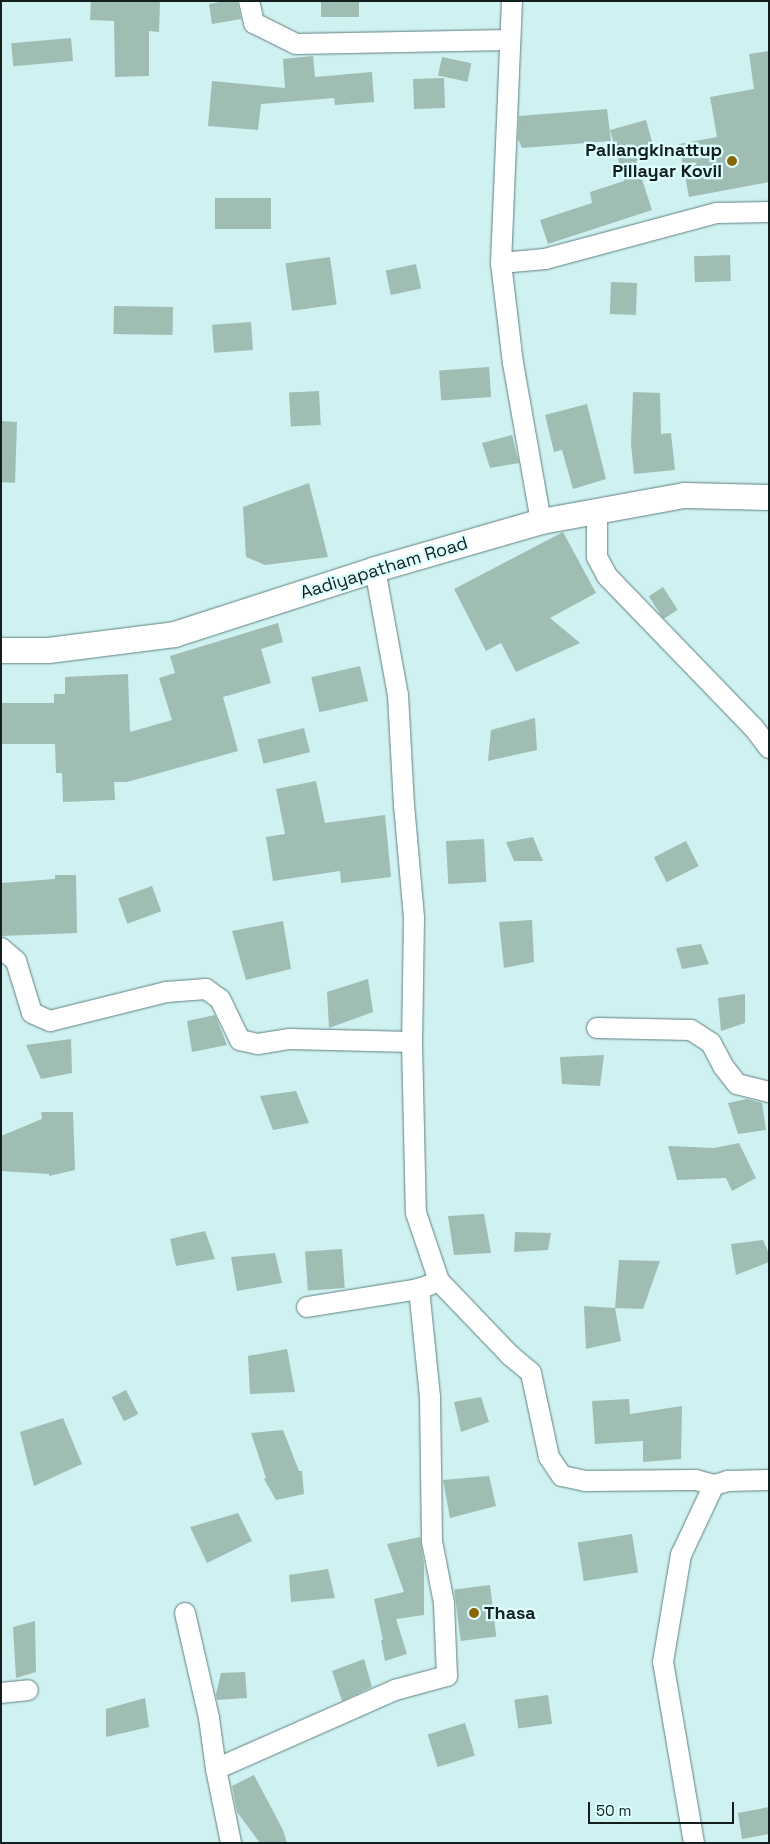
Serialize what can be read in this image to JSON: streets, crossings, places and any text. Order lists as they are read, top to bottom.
{
  "streets": {
    "street": ["Aadiyapatham Road"]
  },
  "places": ["Pallangkinattup Pillayar Kovil", "Thasa"],
  "scale_bar": "50 m"
}
